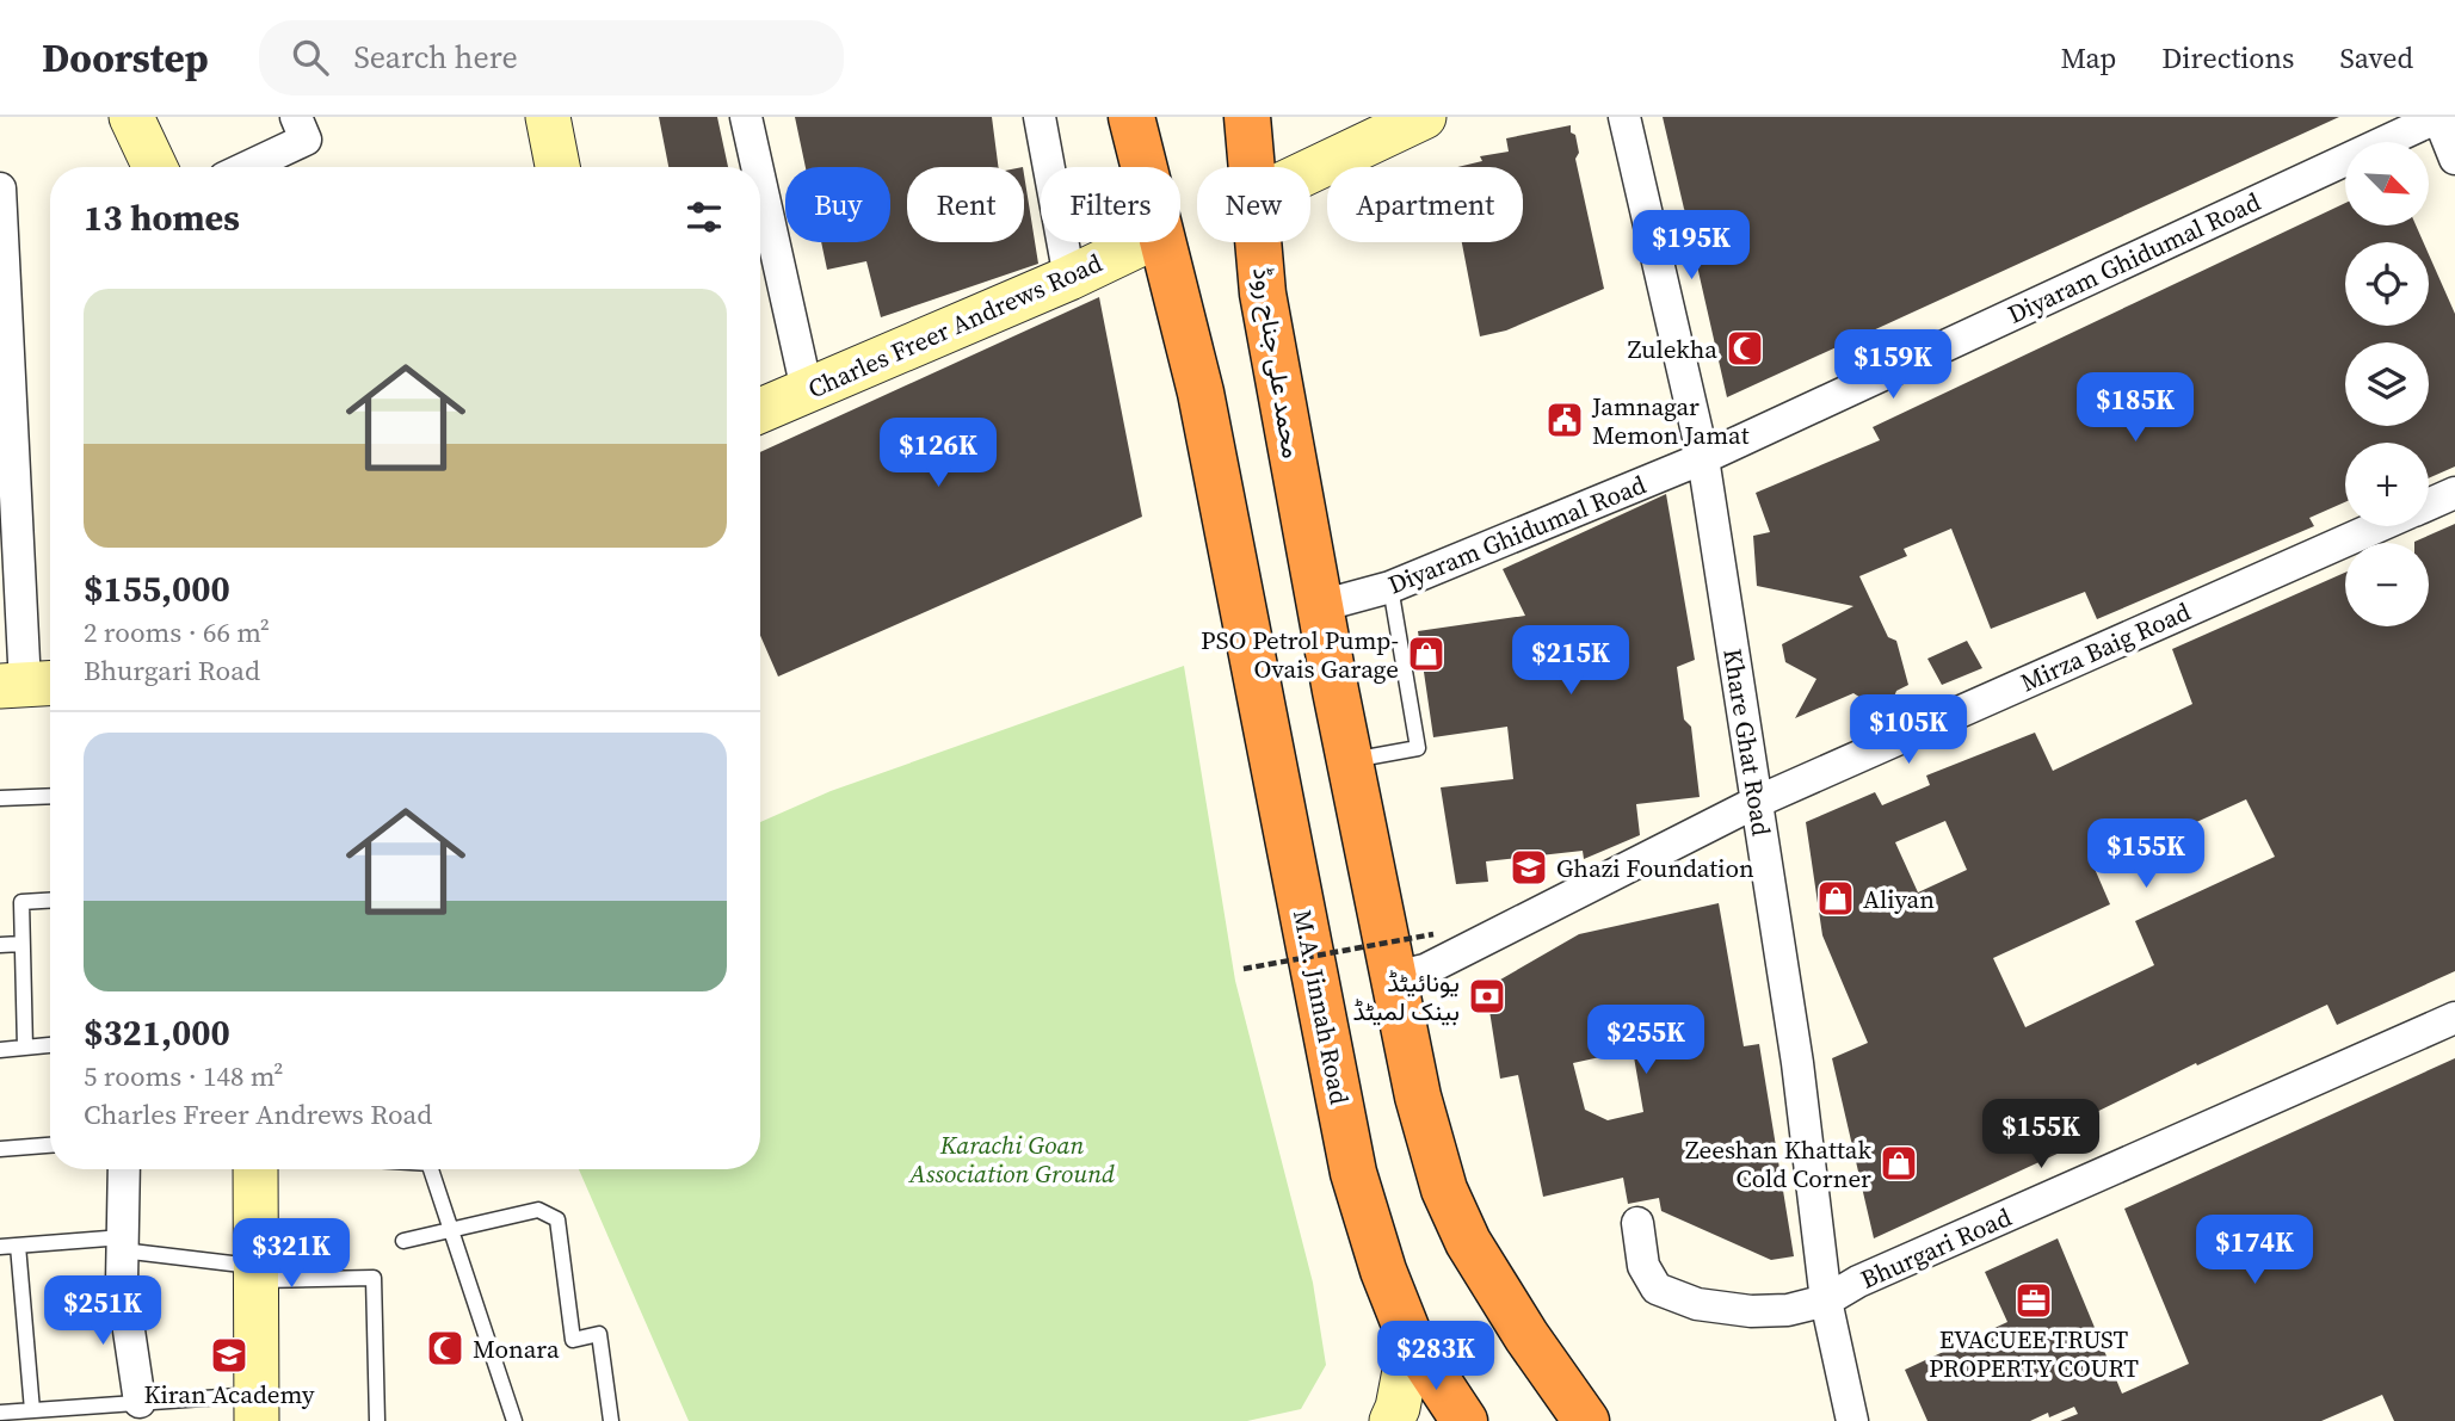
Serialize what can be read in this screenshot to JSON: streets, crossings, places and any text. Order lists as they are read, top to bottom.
{
  "streets": {
    "highway": ["محمد علی جناح روڈ", "M.A. Jinnah Road"],
    "street": [
      "Diyaram Ghidumal Road",
      "Charles Freer Andrews Road",
      "Mirza Baig Road",
      "Khare Ghat Road",
      "Bhurgari Road"
    ]
  },
  "crossings": [
    ["Diyaram Ghidumal Road", "محمد علی جناح روڈ"],
    ["Diyaram Ghidumal Road", "Khare Ghat Road"],
    ["Mirza Baig Road", "Khare Ghat Road"],
    ["Khare Ghat Road", "Bhurgari Road"]
  ],
  "parks": ["Karachi Goan Association Ground"],
  "places": {
    "mosque": ["Zulekha", "Monara"],
    "public building": ["Jamnagar Memon Jamat"],
    "shop": ["PSO Petrol Pump- Ovais Garage", "Aliyan", "Zeeshan Khattak Cold Corner"],
    "school or university": ["Ghazi Foundation", "Kiran Academy"],
    "bank": ["یونائیٹڈ بینک لمیٹڈ"],
    "office": ["EVACUEE TRUST PROPERTY COURT"]
  },
  "north": "bottom right",
  "page": {
    "header": "Doorstep",
    "search": "Search here",
    "nav": ["Map", "Directions", "Saved"],
    "map_buttons": ["+", "−"],
    "chip": [
      "Buy",
      "Rent",
      "Filters",
      "New",
      "Apartment"
    ],
    "heading": "13 homes",
    "price": [
      "$195K",
      "$159K",
      "$185K",
      "$126K",
      "$215K",
      "$105K",
      "$155K",
      "$255K",
      "$155K",
      "$174K",
      "$321K",
      "$251K",
      "$283K"
    ],
    "list": [
      {
        "name": "$155,000",
        "note": "2 rooms · 66 m² · Bhurgari Road"
      },
      {
        "name": "$321,000",
        "note": "5 rooms · 148 m² · Charles Freer Andrews Road"
      }
    ]
  }
}
